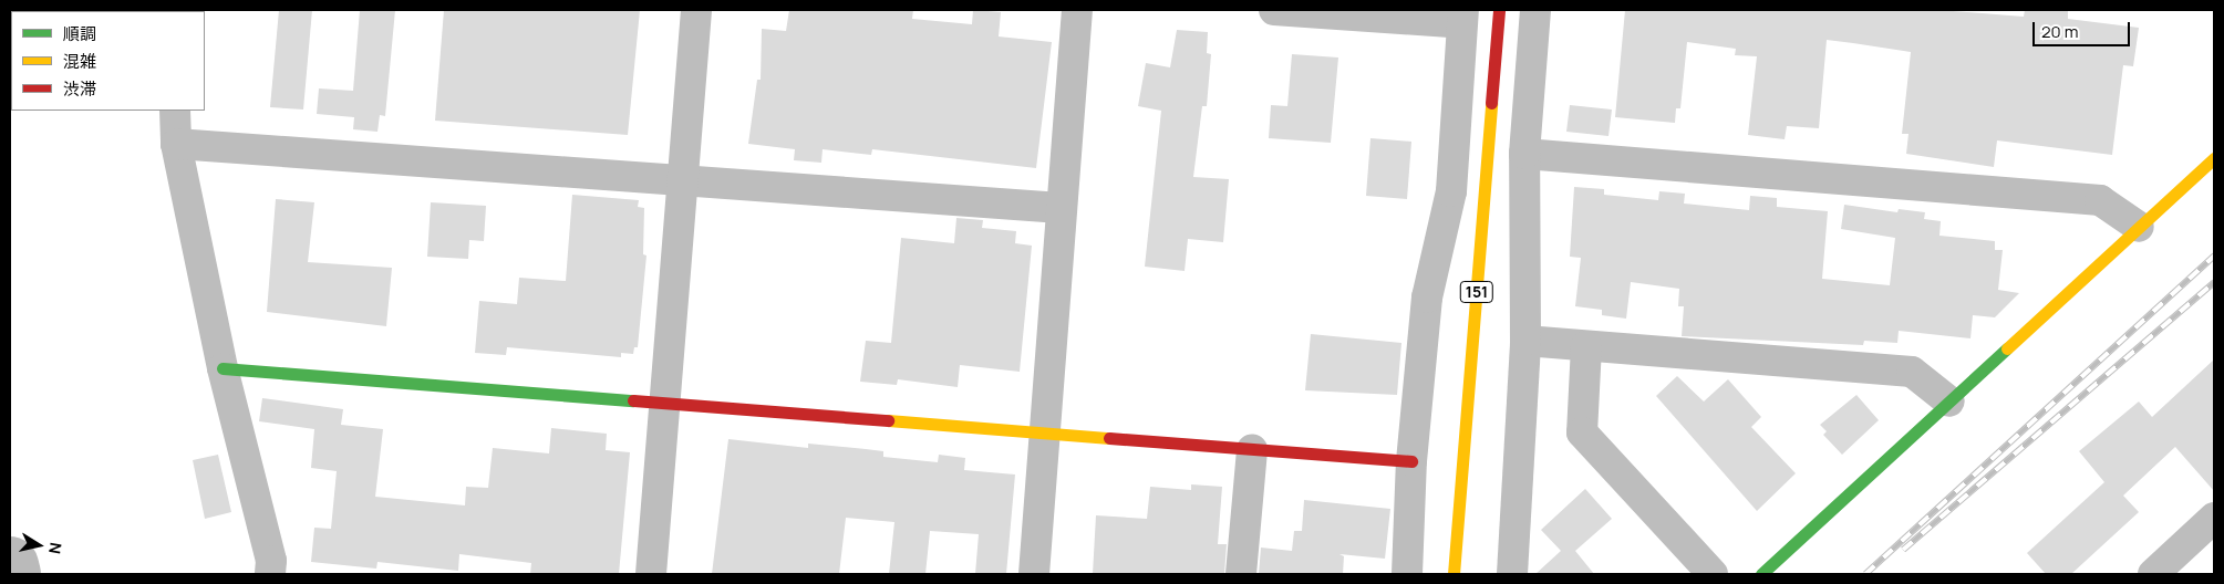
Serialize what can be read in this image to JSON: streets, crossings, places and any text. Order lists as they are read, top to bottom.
{
  "streets": {
    "street": ["151"]
  },
  "legend": ["順調", "混雑", "渋滞"],
  "scale_bar": "20 m",
  "north": "right"
}
